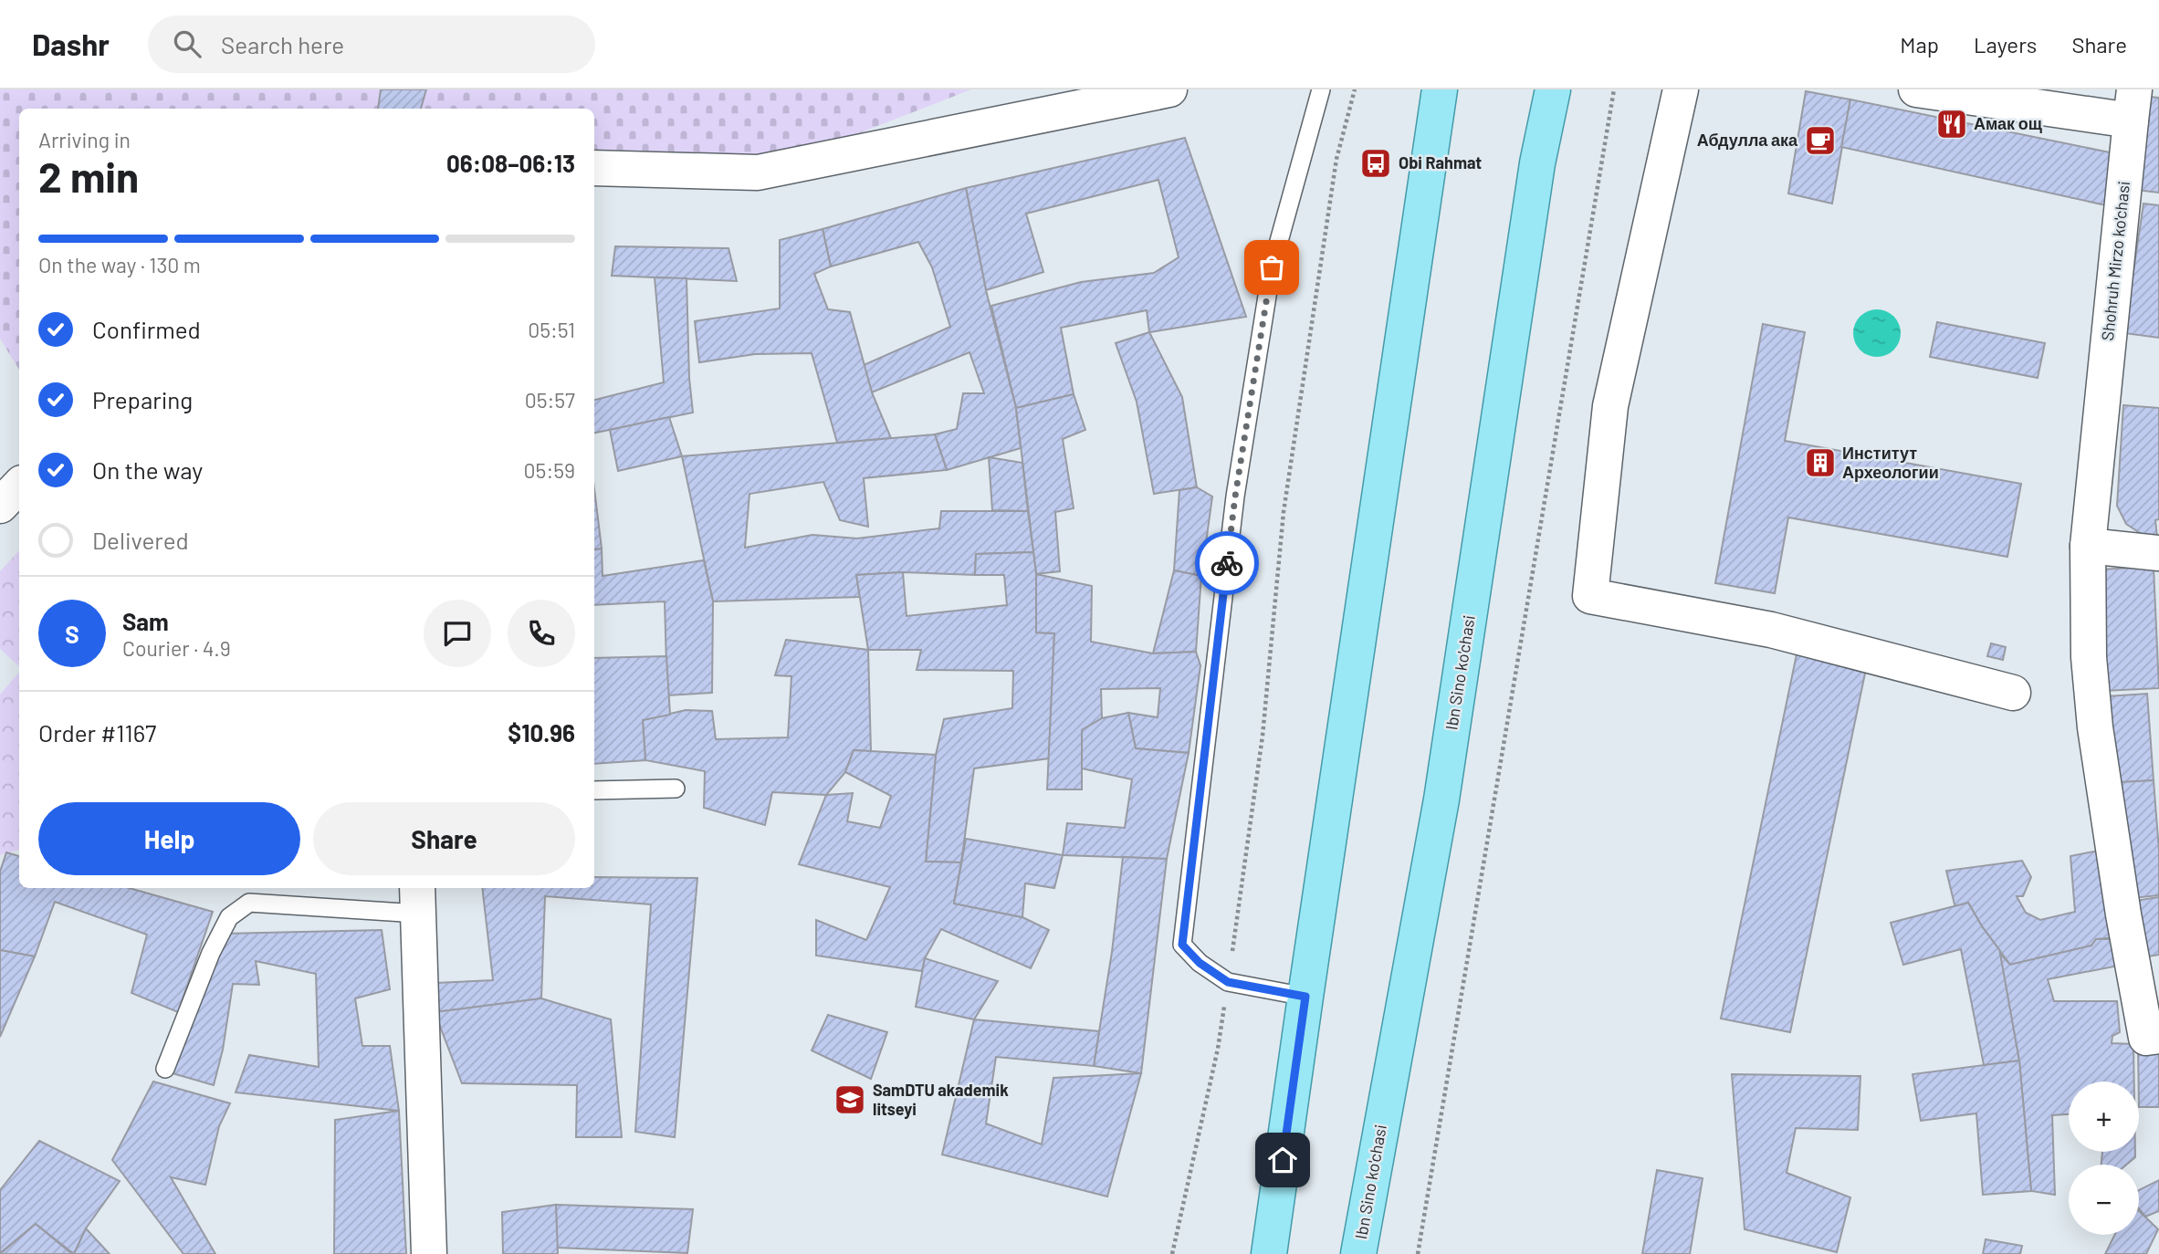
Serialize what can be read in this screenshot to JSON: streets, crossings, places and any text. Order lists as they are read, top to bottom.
{
  "streets": {
    "main road": ["Ibn Sino ko'chasi"],
    "street": ["Shohruh Mirzo ko'chasi"]
  },
  "places": {
    "restaurant": ["Амак ощ"],
    "cafe": ["Абдулла ака"],
    "bus stop": ["Obi Rahmat"],
    "building": ["Институт Археологии"],
    "school or university": ["SamDTU akademik litseyi"]
  },
  "page": {
    "header": "Dashr",
    "search": "Search here",
    "nav": ["Map", "Layers", "Share"],
    "heading": ["2 min", "Arriving in", "06:08–06:13"],
    "panel": [
      "Sam",
      "Courier · 4.9",
      "Order #1167",
      "$10.96"
    ],
    "bar": "On the way · 130 m",
    "list": [
      ["Confirmed", "05:51"],
      ["Preparing", "05:57"],
      ["On the way", "05:59"],
      "Delivered"
    ],
    "round": "S",
    "buttons": ["Help", "Share"],
    "map_buttons": ["+", "−"]
  }
}
